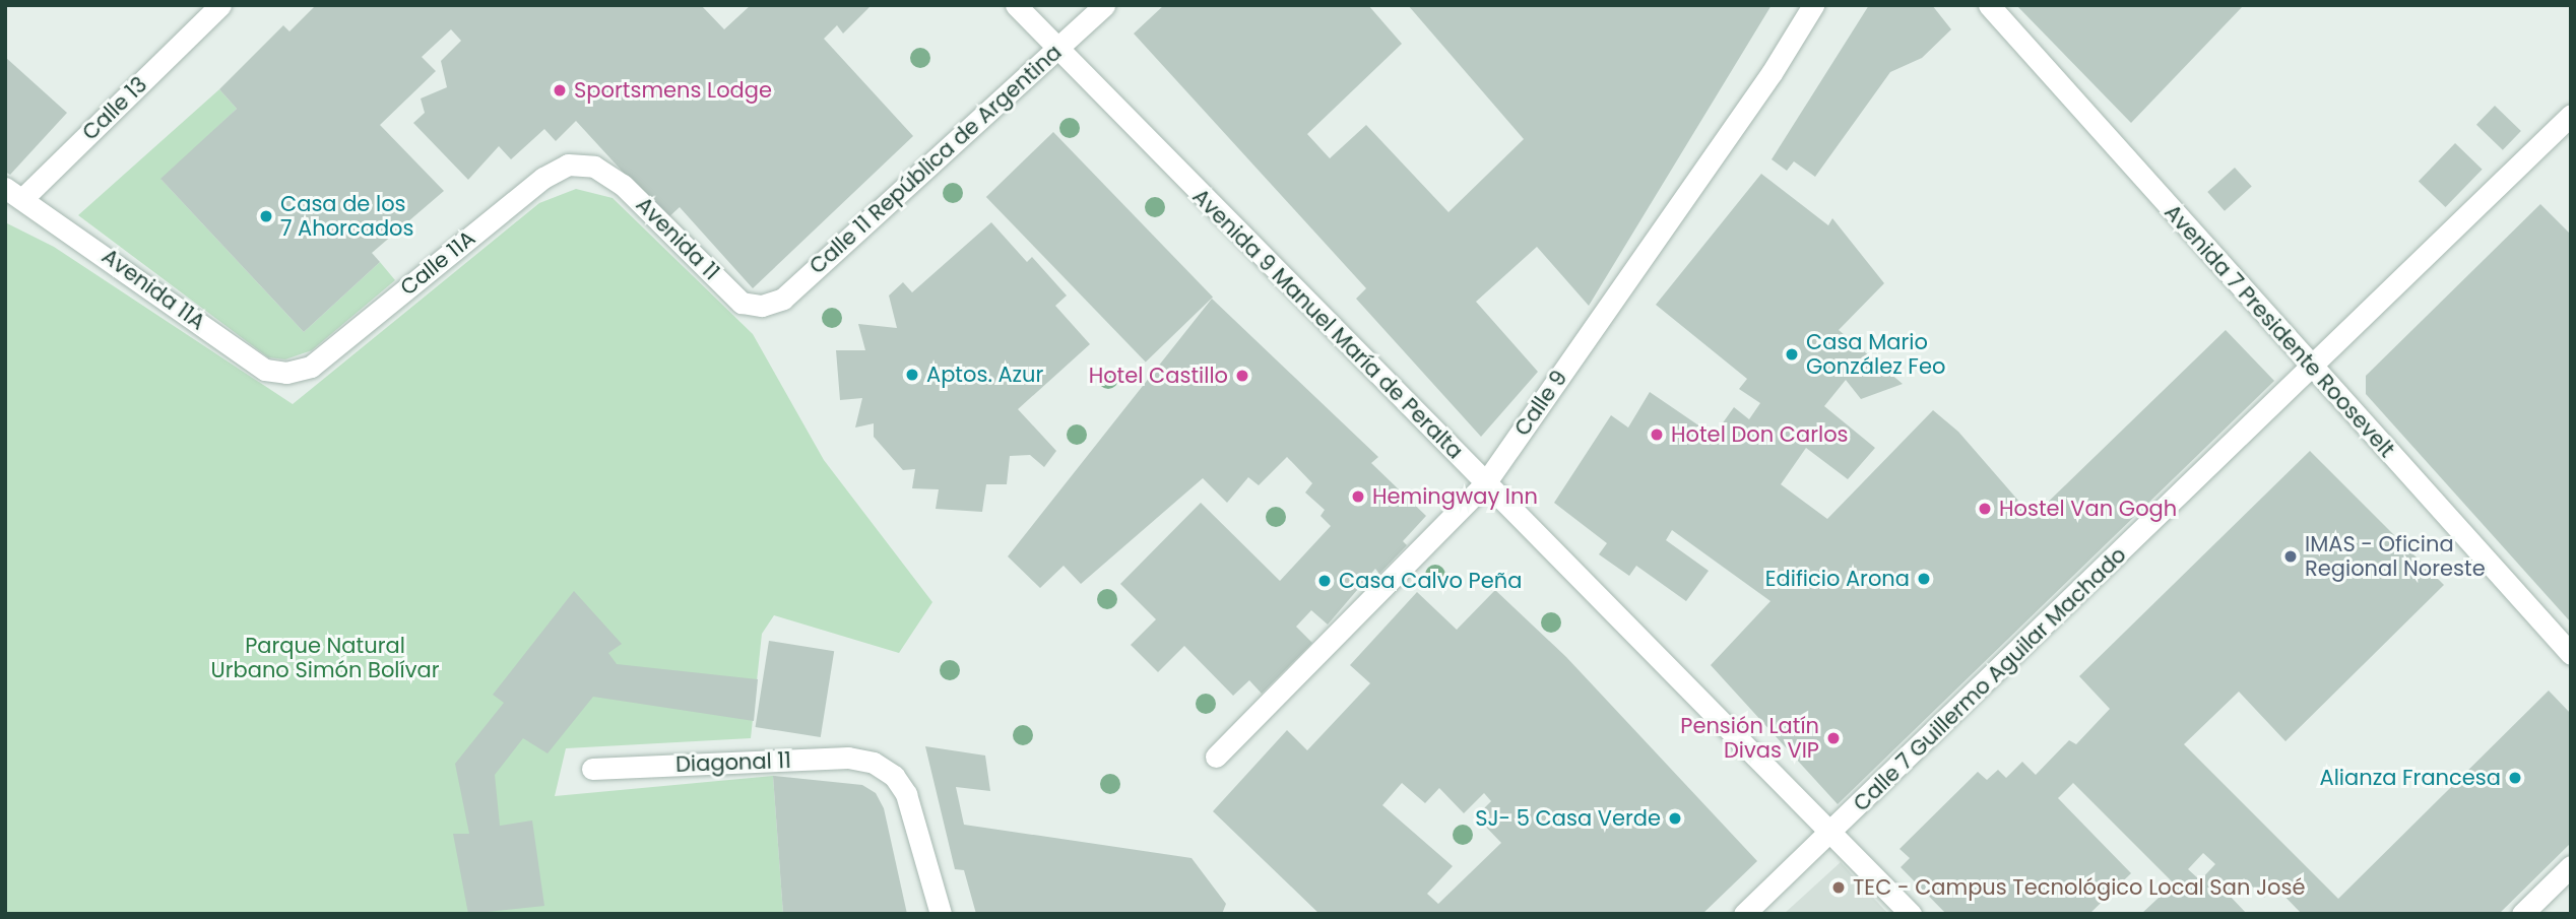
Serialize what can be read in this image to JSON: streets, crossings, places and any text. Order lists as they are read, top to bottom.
{
  "streets": {
    "street": [
      "Calle 13",
      "Calle 11 República de Argentina",
      "Avenida 11",
      "Calle 11A",
      "Avenida 11A",
      "Avenida 9 Manuel María de Peralta",
      "Avenida 7 Presidente Roosevelt",
      "Calle 9",
      "Calle 7 Guillermo Aguilar Machado",
      "Diagonal 11"
    ]
  },
  "crossings": [
    ["Calle 13", "Avenida 11A"],
    ["Calle 11 República de Argentina", "Avenida 11"],
    ["Calle 11 República de Argentina", "Avenida 9 Manuel María de Peralta"],
    ["Avenida 11", "Calle 11A"],
    ["Calle 11A", "Avenida 11A"],
    ["Avenida 9 Manuel María de Peralta", "Calle 9"],
    ["Avenida 9 Manuel María de Peralta", "Calle 7 Guillermo Aguilar Machado"],
    ["Avenida 7 Presidente Roosevelt", "Calle 7 Guillermo Aguilar Machado"]
  ],
  "parks": ["Parque Natural Urbano Simón Bolívar"],
  "places": [
    "Sportsmens Lodge",
    "Casa de los 7 Ahorcados",
    "Casa Mario González Feo",
    "Aptos. Azur",
    "Hotel Castillo",
    "Hotel Don Carlos",
    "Hemingway Inn",
    "Hostel Van Gogh",
    "IMAS - Oficina Regional Noreste",
    "Edificio Arona",
    "Casa Calvo Peña",
    "Pensión Latín Divas VIP",
    "Alianza Francesa",
    "SJ- 5 Casa Verde",
    "TEC - Campus Tecnológico Local San José"
  ]
}
